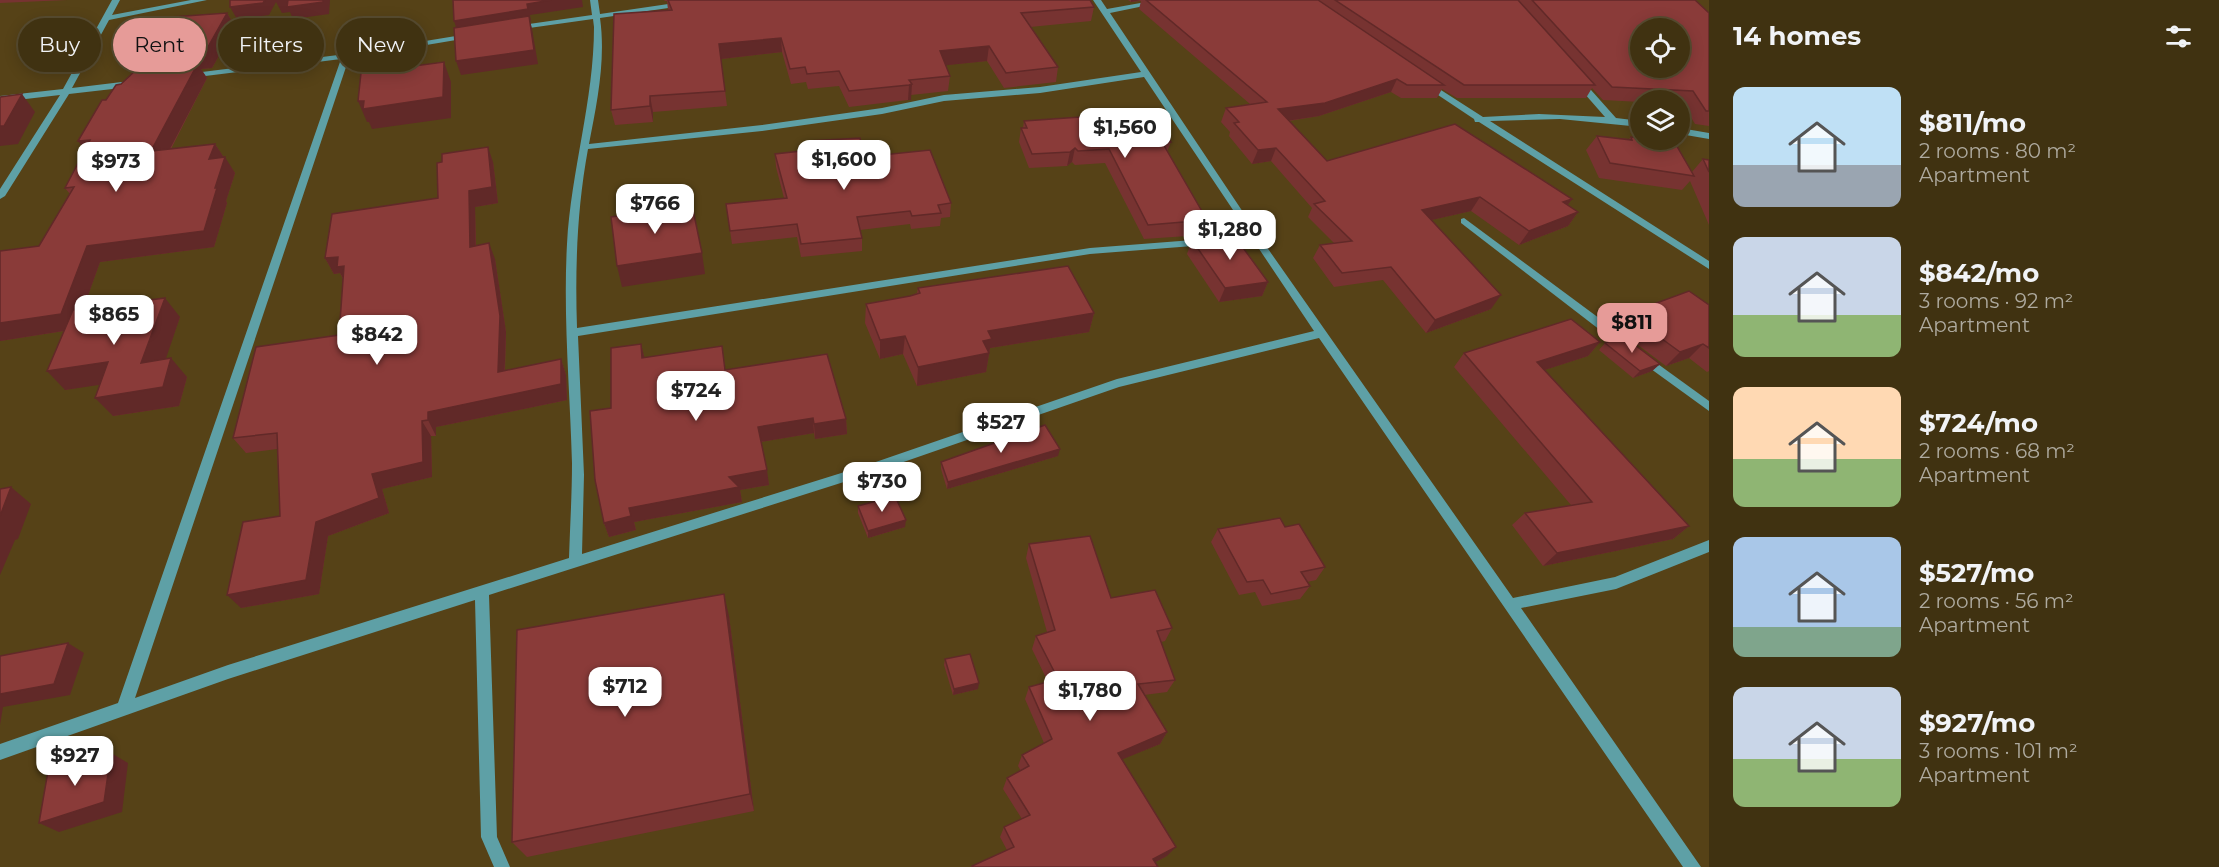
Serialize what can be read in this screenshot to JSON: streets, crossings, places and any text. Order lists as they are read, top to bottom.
{
  "page": {
    "heading": "14 homes",
    "chip": [
      "Buy",
      "Rent",
      "Filters",
      "New"
    ],
    "list": [
      {
        "name": "$811/mo",
        "note": "2 rooms · 80 m² · Apartment"
      },
      {
        "name": "$842/mo",
        "note": "3 rooms · 92 m² · Apartment"
      },
      {
        "name": "$724/mo",
        "note": "2 rooms · 68 m² · Apartment"
      },
      {
        "name": "$527/mo",
        "note": "2 rooms · 56 m² · Apartment"
      },
      {
        "name": "$927/mo",
        "note": "3 rooms · 101 m² · Apartment"
      }
    ],
    "price": [
      "$1,560",
      "$1,600",
      "$973",
      "$766",
      "$1,280",
      "$865",
      "$811",
      "$842",
      "$724",
      "$527",
      "$730",
      "$712",
      "$1,780",
      "$927"
    ]
  }
}
